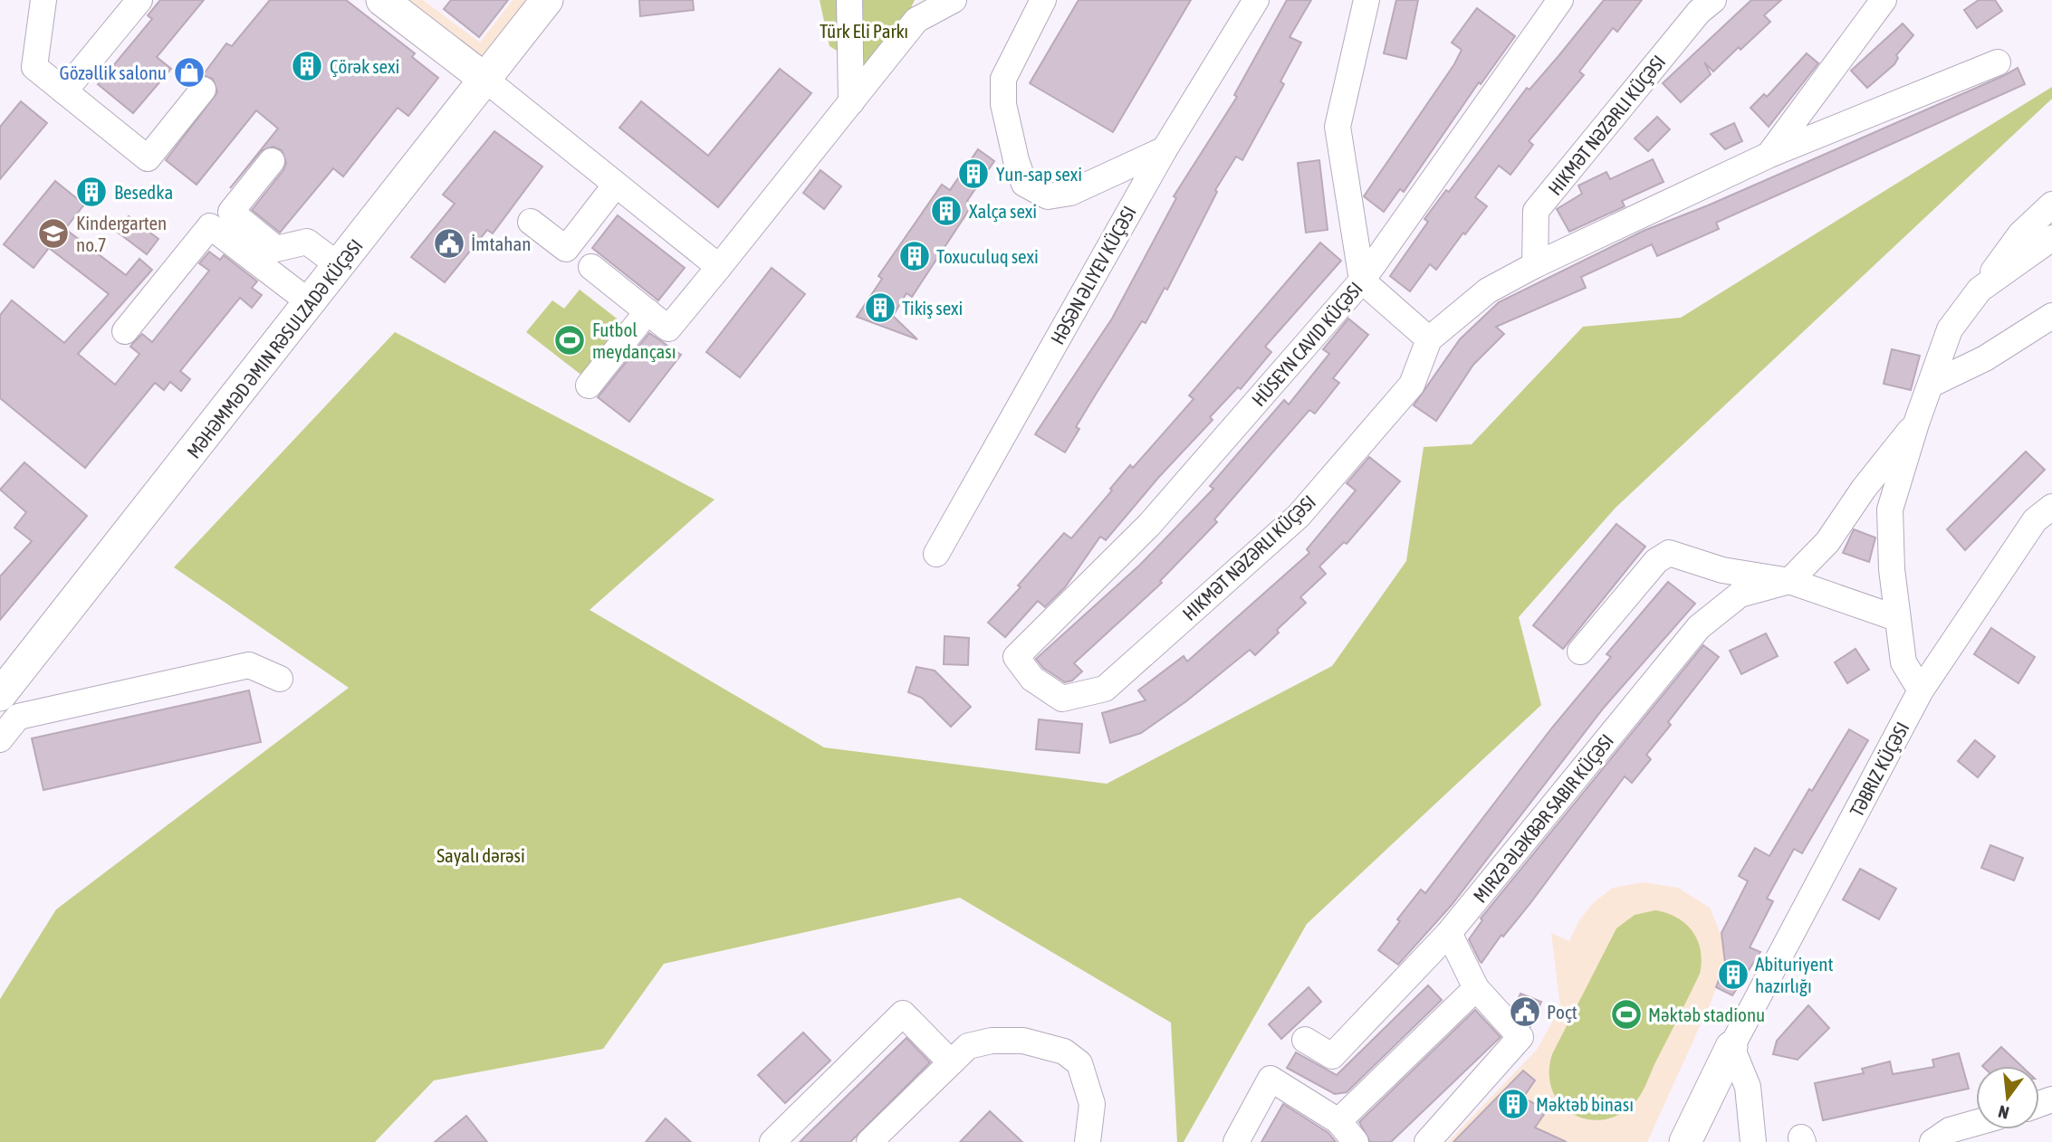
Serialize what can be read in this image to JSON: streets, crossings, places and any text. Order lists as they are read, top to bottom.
{
  "streets": {
    "main road": ["MƏHƏMMƏD ƏMIN RƏSULZADƏ KÜÇƏSI"],
    "street": [
      "HIKMƏT NƏZƏRLI KÜÇƏSI",
      "HƏSƏN ƏLIYEV KÜÇƏSI",
      "HÜSEYN CAVID KÜÇƏSI",
      "TƏBRIZ KÜÇƏSI",
      "MIRZƏ ƏLƏKBƏR SABIR KÜÇƏSI"
    ]
  },
  "crossings": [
    ["HIKMƏT NƏZƏRLI KÜÇƏSI", "HÜSEYN CAVID KÜÇƏSI"]
  ],
  "parks": ["Türk Eli Parkı", "Sayalı dərəsi"],
  "places": {
    "building": [
      "Çörək sexi",
      "Yun-sap sexi",
      "Besedka",
      "Xalça sexi",
      "Toxuculuq sexi",
      "Tikiş sexi",
      "Abituriyent hazırlığı",
      "Məktəb binası"
    ],
    "shop": ["Gözəllik salonu"],
    "school or university": ["Kindergarten no.7"],
    "public building": ["İmtahan", "Poçt"],
    "sports": ["Futbol meydançası", "Məktəb stadionu"]
  },
  "north": "bottom"
}
